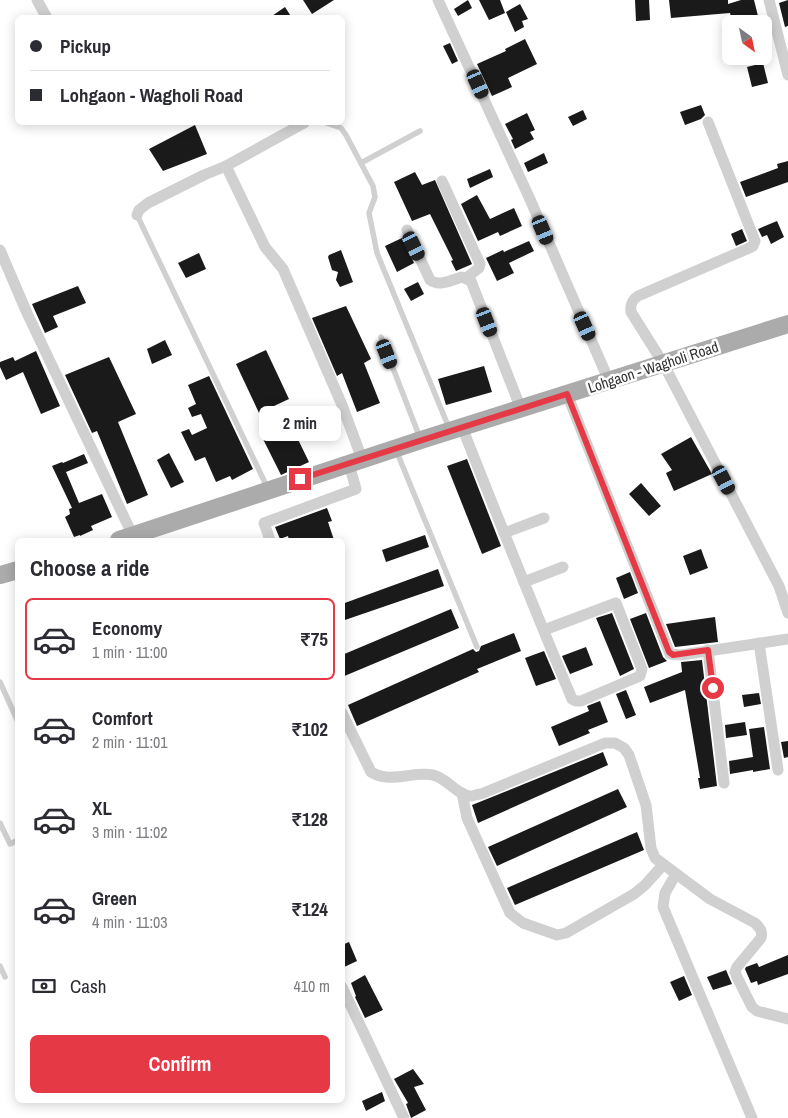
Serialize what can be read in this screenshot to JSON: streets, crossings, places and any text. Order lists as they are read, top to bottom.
{
  "streets": {
    "main road": ["Lohgaon - Wagholi Road"]
  },
  "north": "bottom right",
  "page": {
    "banner": ["Pickup", "Lohgaon - Wagholi Road"],
    "bubble": "2 min",
    "heading": "Choose a ride",
    "list": [
      {
        "name": "Economy",
        "note": "1 min · 11:00",
        "value": "₹75"
      },
      {
        "name": "Comfort",
        "note": "2 min · 11:01",
        "value": "₹102"
      },
      {
        "name": "XL",
        "note": "3 min · 11:02",
        "value": "₹128"
      },
      {
        "name": "Green",
        "note": "4 min · 11:03",
        "value": "₹124"
      }
    ],
    "pay": ["Cash", "410 m"],
    "buttons": "Confirm"
  }
}
